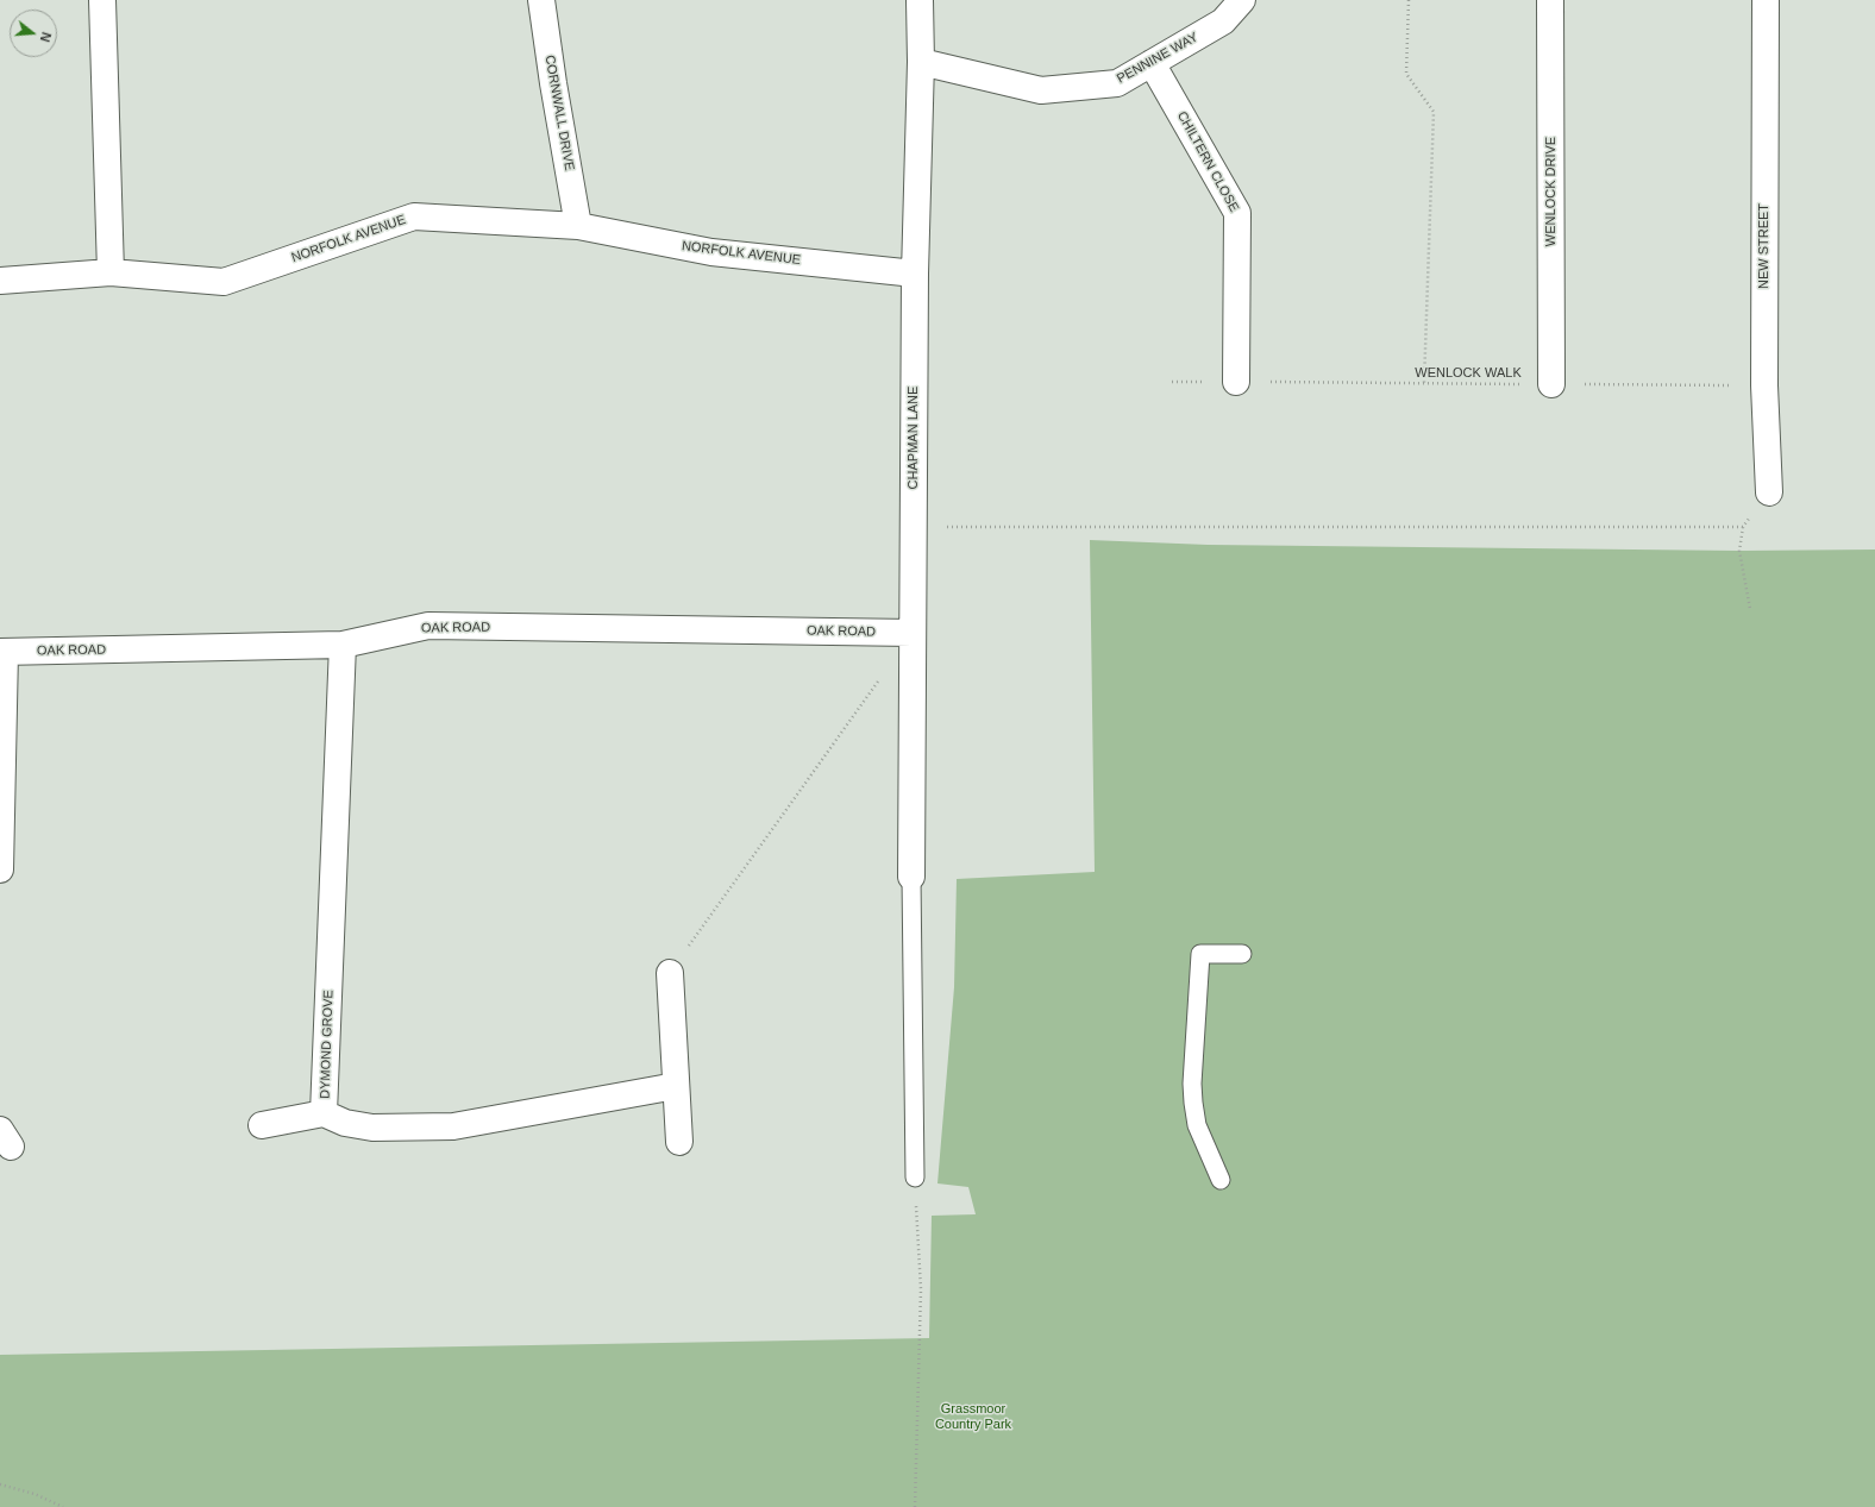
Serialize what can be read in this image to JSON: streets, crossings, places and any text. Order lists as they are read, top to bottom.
{
  "streets": {
    "street": [
      "PENNINE WAY",
      "CORNWALL DRIVE",
      "CHILTERN CLOSE",
      "WENLOCK DRIVE",
      "NORFOLK AVENUE",
      "NEW STREET",
      "CHAPMAN LANE",
      "OAK ROAD",
      "DYMOND GROVE"
    ],
    "path": ["WENLOCK WALK"]
  },
  "crossings": [
    ["PENNINE WAY", "CHILTERN CLOSE"],
    ["PENNINE WAY", "CHAPMAN LANE"],
    ["CORNWALL DRIVE", "NORFOLK AVENUE"],
    ["CHILTERN CLOSE", "WENLOCK WALK"],
    ["WENLOCK DRIVE", "WENLOCK WALK"],
    ["NORFOLK AVENUE", "CHAPMAN LANE"],
    ["NEW STREET", "WENLOCK WALK"],
    ["CHAPMAN LANE", "OAK ROAD"],
    ["OAK ROAD", "DYMOND GROVE"]
  ],
  "parks": ["Grassmoor Country Park"],
  "north": "right"
}
